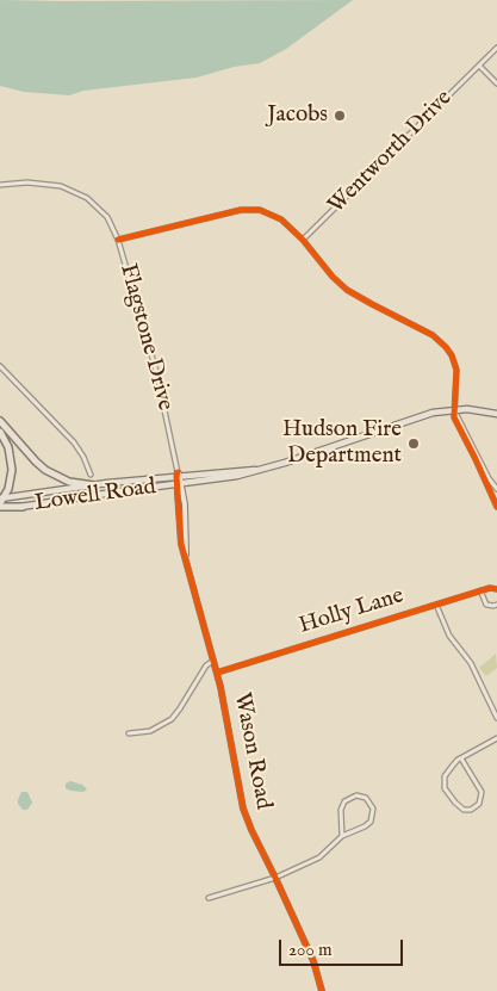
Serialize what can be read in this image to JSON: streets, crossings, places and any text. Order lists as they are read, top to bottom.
{
  "streets": {
    "main road": ["Lowell Road"],
    "street": [
      "Wentworth Drive",
      "Flagstone Drive",
      "Holly Lane",
      "Wason Road"
    ]
  },
  "crossings": [
    ["Flagstone Drive", "Lowell Road"],
    ["Flagstone Drive", "Wason Road"],
    ["Lowell Road", "Wason Road"],
    ["Holly Lane", "Wason Road"]
  ],
  "places": ["Jacobs", "Hudson Fire Department"],
  "scale_bar": "200 m"
}
